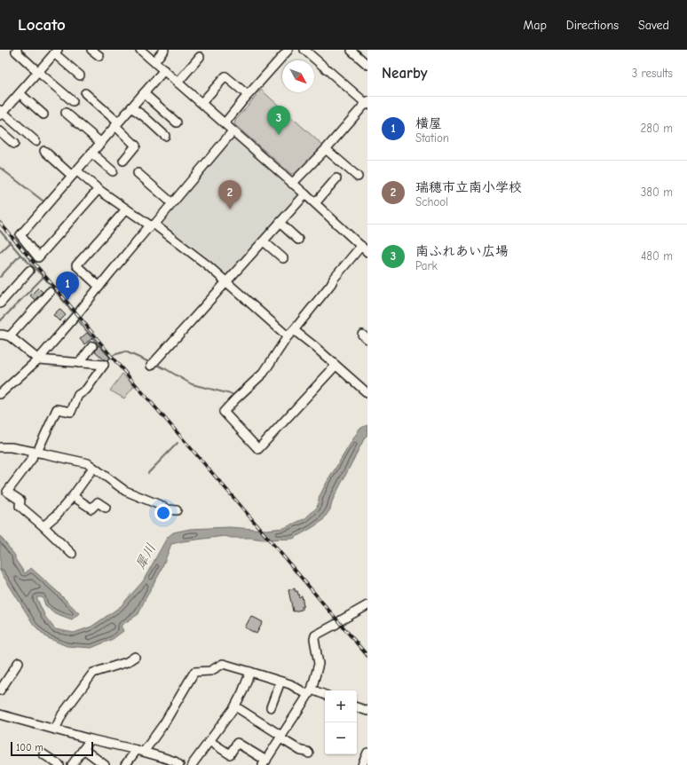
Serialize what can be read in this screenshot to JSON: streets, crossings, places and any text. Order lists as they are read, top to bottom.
{
  "water": ["犀川"],
  "scale_bar": "100 m",
  "north": "bottom right",
  "page": {
    "header": "Locato",
    "nav": ["Map", "Directions", "Saved"],
    "heading": ["Nearby", "3 results"],
    "list": [
      {
        "mark": "1",
        "name": "横屋",
        "note": "Station",
        "value": "280 m"
      },
      {
        "mark": "2",
        "name": "瑞穂市立南小学校",
        "note": "School",
        "value": "380 m"
      },
      {
        "mark": "3",
        "name": "南ふれあい広場",
        "note": "Park",
        "value": "480 m"
      }
    ],
    "pins": ["3", "2", "1"],
    "map_buttons": ["+", "−"],
    "scale": "100 m"
  }
}
